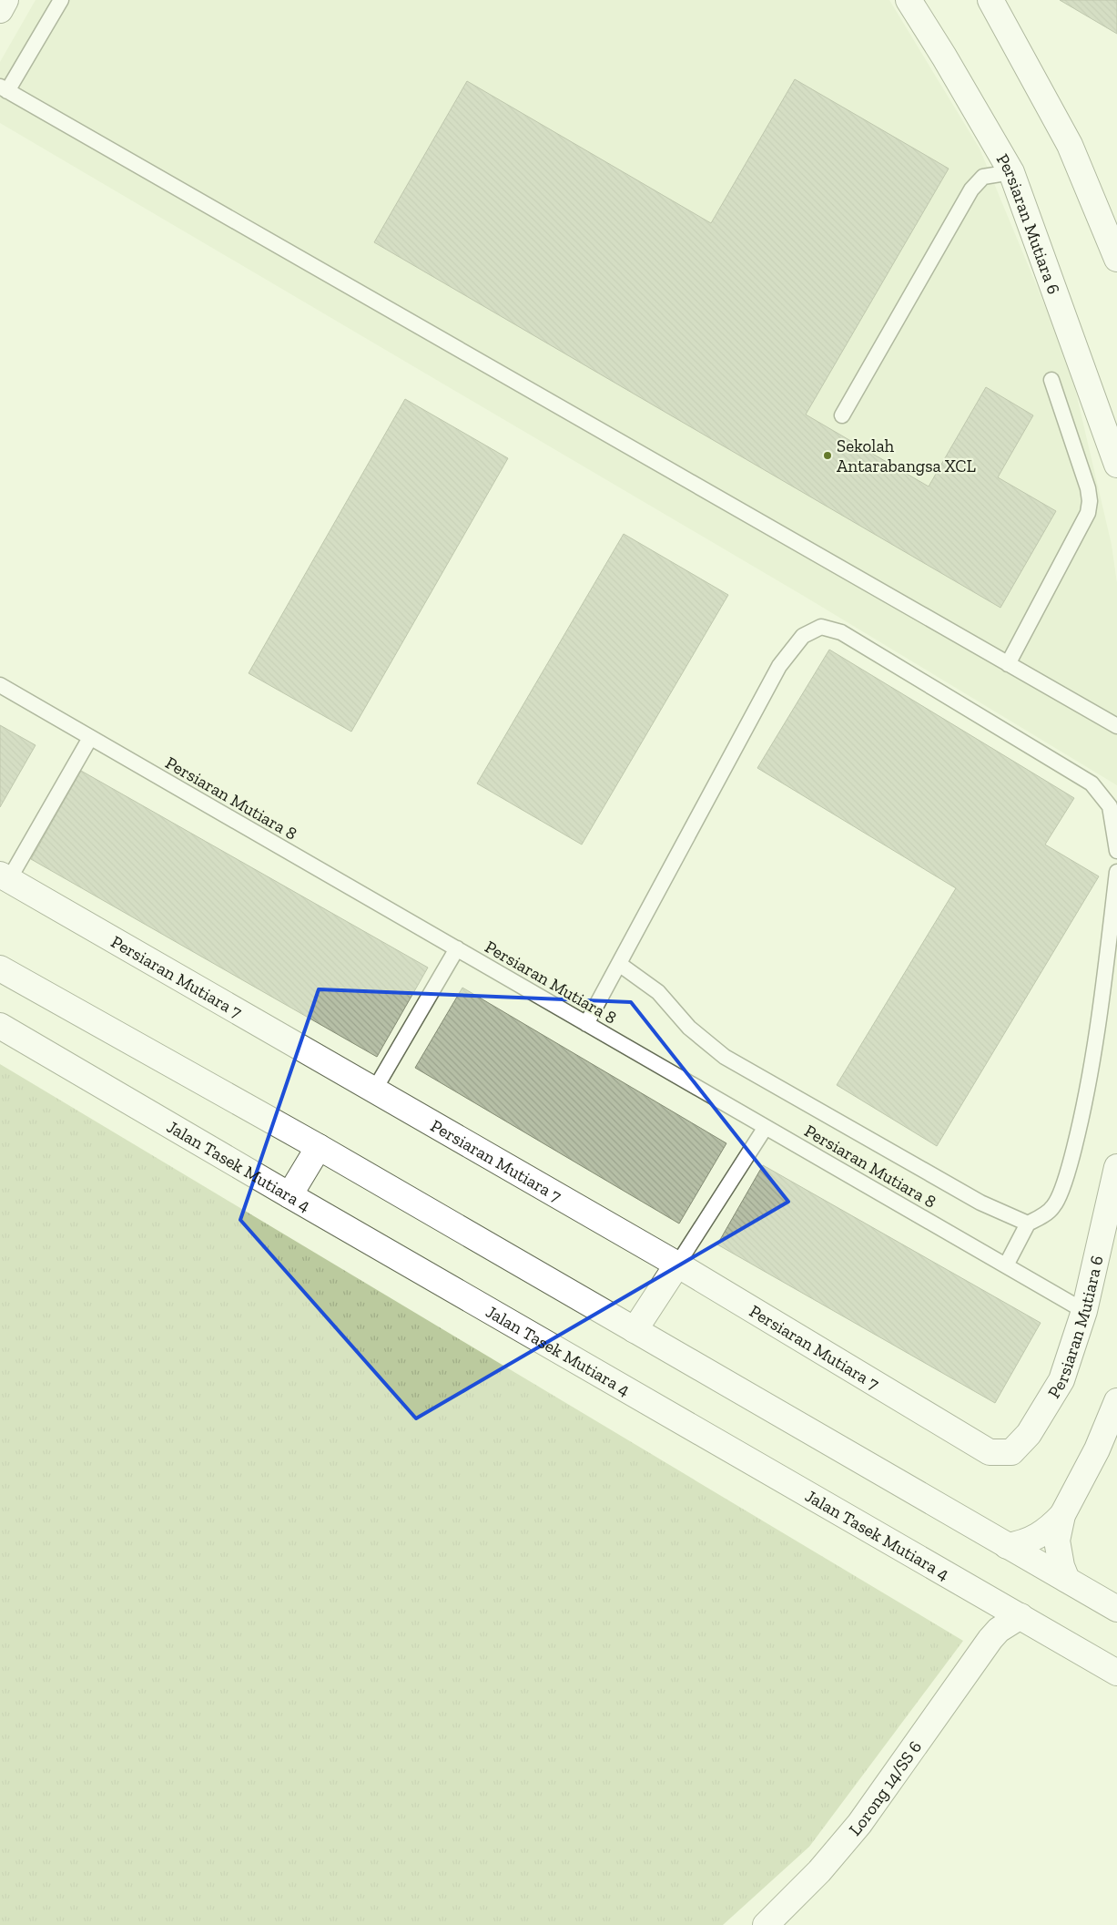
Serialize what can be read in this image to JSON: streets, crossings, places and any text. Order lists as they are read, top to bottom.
{
  "streets": {
    "street": [
      "Persiaran Mutiara 6",
      "Persiaran Mutiara 7",
      "Jalan Tasek Mutiara 4",
      "Lorong 14/SS 6"
    ],
    "lane": ["Persiaran Mutiara 8"]
  },
  "crossings": [
    ["Persiaran Mutiara 6", "Persiaran Mutiara 8"],
    ["Persiaran Mutiara 6", "Persiaran Mutiara 7"],
    ["Jalan Tasek Mutiara 4", "Lorong 14/SS 6"]
  ],
  "places": ["Sekolah Antarabangsa XCL"]
}
